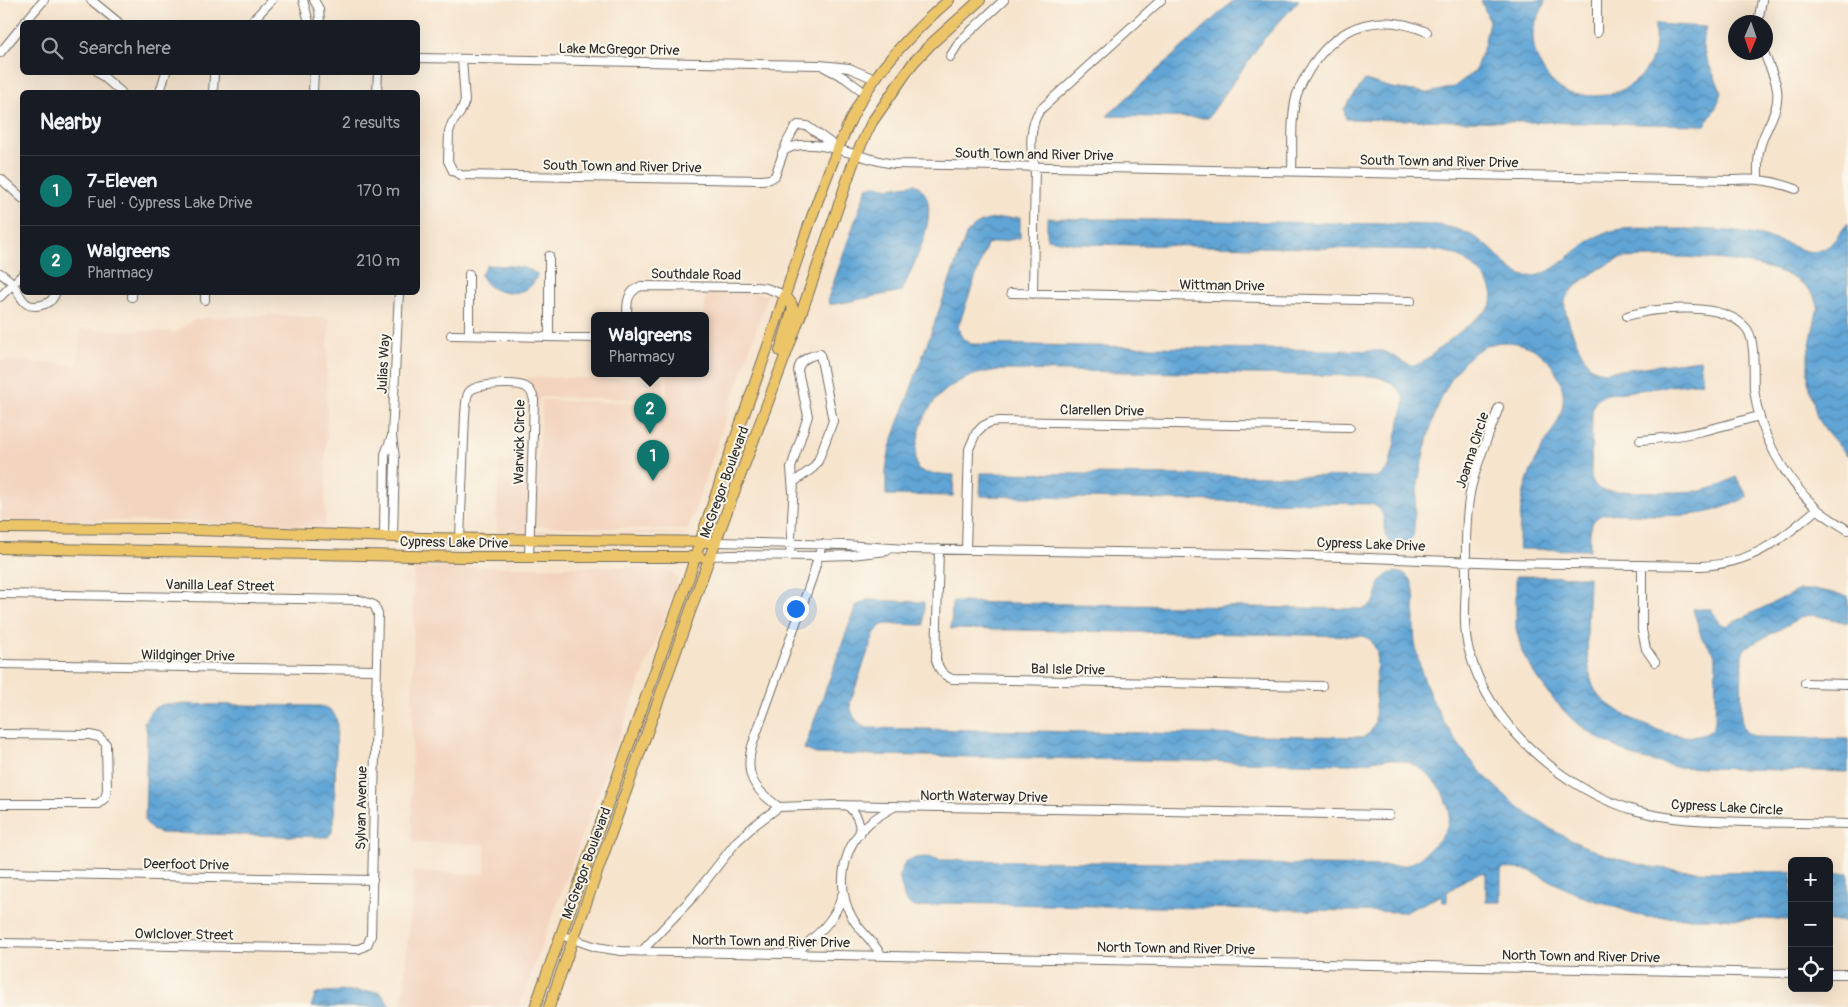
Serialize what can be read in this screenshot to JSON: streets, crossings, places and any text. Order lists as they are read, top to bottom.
{
  "streets": {
    "main road": ["McGregor Boulevard", "Cypress Lake Drive"],
    "street": [
      "Lake McGregor Drive",
      "South Town and River Drive",
      "Southdale Road",
      "Wittman Drive",
      "Julias Way",
      "Clarellen Drive",
      "Warwick Circle",
      "Joanna Circle",
      "Vanilla Leaf Street",
      "Wildginger Drive",
      "Bal Isle Drive",
      "North Waterway Drive",
      "Cypress Lake Circle",
      "Sylvan Avenue",
      "Deerfoot Drive",
      "Owlclover Street",
      "North Town and River Drive"
    ]
  },
  "crossings": [
    ["Lake McGregor Drive", "South Town and River Drive"],
    ["Lake McGregor Drive", "McGregor Boulevard"],
    ["South Town and River Drive", "McGregor Boulevard"],
    ["Southdale Road", "McGregor Boulevard"],
    ["Julias Way", "Cypress Lake Drive"],
    ["Clarellen Drive", "Cypress Lake Drive"],
    ["Warwick Circle", "Cypress Lake Drive"],
    ["Joanna Circle", "Cypress Lake Drive"],
    ["Joanna Circle", "Cypress Lake Circle"],
    ["McGregor Boulevard", "Cypress Lake Drive"],
    ["McGregor Boulevard", "North Town and River Drive"],
    ["Cypress Lake Drive", "Bal Isle Drive"],
    ["Cypress Lake Drive", "Cypress Lake Circle"],
    ["Vanilla Leaf Street", "Wildginger Drive"],
    ["Vanilla Leaf Street", "Sylvan Avenue"],
    ["Wildginger Drive", "Sylvan Avenue"],
    ["Sylvan Avenue", "Deerfoot Drive"],
    ["Sylvan Avenue", "Owlclover Street"]
  ],
  "north": "bottom",
  "page": {
    "search": "Search here",
    "heading": ["Nearby", "2 results"],
    "list": [
      {
        "mark": "1",
        "name": "7-Eleven",
        "note": "Fuel · Cypress Lake Drive",
        "value": "170 m"
      },
      {
        "mark": "2",
        "name": "Walgreens",
        "note": "Pharmacy",
        "value": "210 m"
      }
    ],
    "popup": ["Walgreens", "Pharmacy"],
    "pins": ["2", "1"],
    "map_buttons": ["+", "−"]
  }
}
